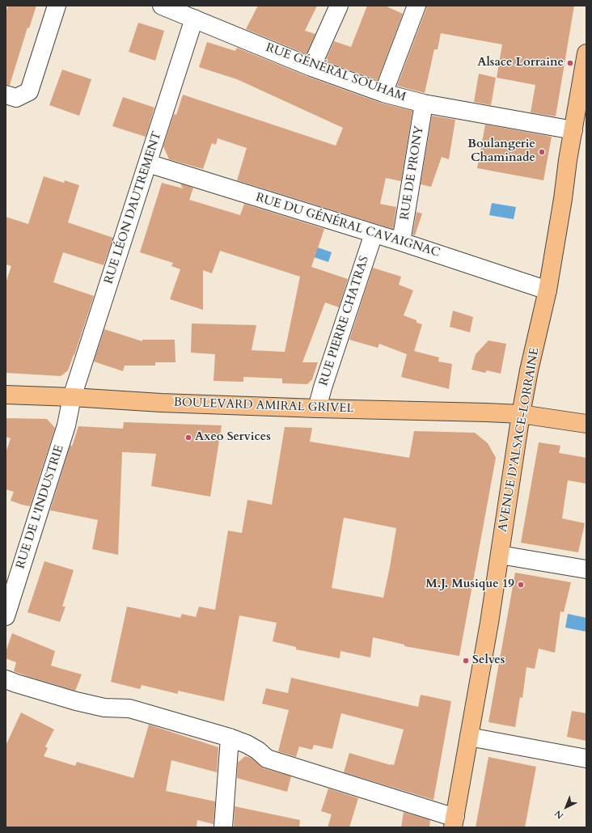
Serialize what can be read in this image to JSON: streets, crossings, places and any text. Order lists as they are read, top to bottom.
{
  "streets": {
    "main road": ["BOULEVARD AMIRAL GRIVEL", "AVENUE D'ALSACE-LORRAINE"],
    "street": [
      "RUE GÉNÉRAL SOUHAM",
      "RUE DE PRONY",
      "RUE LÉON DAUTREMENT",
      "RUE DU GÉNÉRAL CAVAIGNAC",
      "RUE PIERRE CHATRAS",
      "RUE DE L'INDUSTRIE"
    ]
  },
  "crossings": [
    ["RUE GÉNÉRAL SOUHAM", "RUE DE PRONY"],
    ["RUE GÉNÉRAL SOUHAM", "RUE LÉON DAUTREMENT"],
    ["RUE GÉNÉRAL SOUHAM", "AVENUE D'ALSACE-LORRAINE"],
    ["RUE DE PRONY", "RUE DU GÉNÉRAL CAVAIGNAC"],
    ["RUE LÉON DAUTREMENT", "RUE DU GÉNÉRAL CAVAIGNAC"],
    ["RUE LÉON DAUTREMENT", "BOULEVARD AMIRAL GRIVEL"],
    ["RUE LÉON DAUTREMENT", "RUE DE L'INDUSTRIE"],
    ["RUE DU GÉNÉRAL CAVAIGNAC", "RUE PIERRE CHATRAS"],
    ["RUE DU GÉNÉRAL CAVAIGNAC", "AVENUE D'ALSACE-LORRAINE"],
    ["RUE PIERRE CHATRAS", "BOULEVARD AMIRAL GRIVEL"],
    ["BOULEVARD AMIRAL GRIVEL", "AVENUE D'ALSACE-LORRAINE"],
    ["BOULEVARD AMIRAL GRIVEL", "RUE DE L'INDUSTRIE"]
  ],
  "places": [
    "Alsace Lorraine",
    "Boulangerie Chaminade",
    "Axeo Services",
    "M.J. Musique 19",
    "Selves"
  ],
  "north": "bottom left"
}
